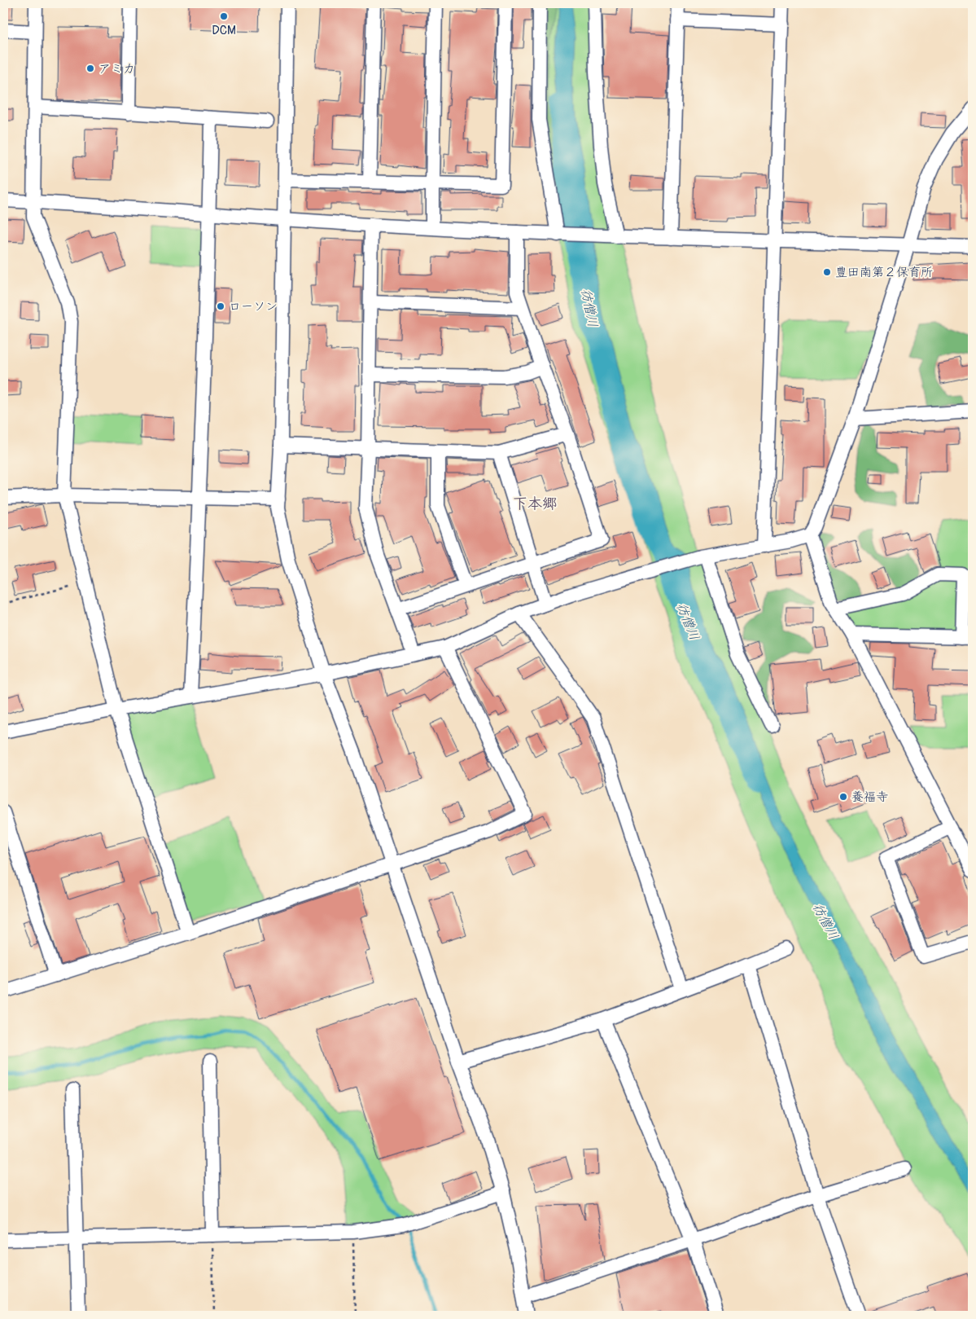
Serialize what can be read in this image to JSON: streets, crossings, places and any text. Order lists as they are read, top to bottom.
{
  "districts": ["下本郷"],
  "water": ["彷僧川"],
  "places": [
    "DCM",
    "アミカ",
    "豊田南第２保育所",
    "ローソン",
    "養福寺"
  ]
}
